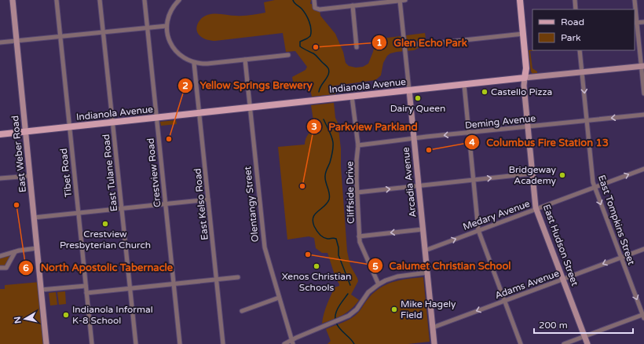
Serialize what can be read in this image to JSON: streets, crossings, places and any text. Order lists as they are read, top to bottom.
{
  "streets": {
    "main road": ["Indianola Avenue", "East Hudson Street"],
    "street": [
      "Deming Avenue",
      "East Weber Road",
      "Tibet Road",
      "East Tulane Road",
      "Crestview Road",
      "Arcadia Avenue",
      "Cliffside Drive",
      "East Kelso Road",
      "Olentangy Street",
      "Medary Avenue",
      "East Tompkins Street",
      "Adams Avenue"
    ]
  },
  "crossings": [
    ["Indianola Avenue", "East Weber Road"],
    ["Indianola Avenue", "Tibet Road"],
    ["Indianola Avenue", "East Tulane Road"],
    ["Indianola Avenue", "Crestview Road"],
    ["Indianola Avenue", "Arcadia Avenue"],
    ["Indianola Avenue", "Cliffside Drive"],
    ["Indianola Avenue", "East Kelso Road"],
    ["Indianola Avenue", "Olentangy Street"],
    ["Indianola Avenue", "East Tompkins Street"],
    ["Indianola Avenue", "East Hudson Street"],
    ["Deming Avenue", "Arcadia Avenue"],
    ["Deming Avenue", "Cliffside Drive"],
    ["Deming Avenue", "East Tompkins Street"],
    ["Deming Avenue", "East Hudson Street"],
    ["Arcadia Avenue", "Medary Avenue"],
    ["Arcadia Avenue", "Adams Avenue"],
    ["Medary Avenue", "East Tompkins Street"],
    ["Medary Avenue", "East Hudson Street"],
    ["East Tompkins Street", "Adams Avenue"],
    ["East Hudson Street", "Adams Avenue"]
  ],
  "one_way": [
    "Deming Avenue",
    "Medary Avenue",
    "East Tompkins Street",
    "Adams Avenue"
  ],
  "places": [
    "Glen Echo Park",
    "Castello Pizza",
    "Dairy Queen",
    "Yellow Springs Brewery",
    "Columbus Fire Station 13",
    "Bridgeway Academy",
    "Parkview Parkland",
    "North Apostolic Tabernacle",
    "Crestview Presbyterian Church",
    "Calumet Christian School",
    "Xenos Christian Schools",
    "Mike Hagely Field",
    "Indianola Informal K-8 School"
  ],
  "legend": ["Road", "Park"],
  "scale_bar": "200 m",
  "north": "left"
}
